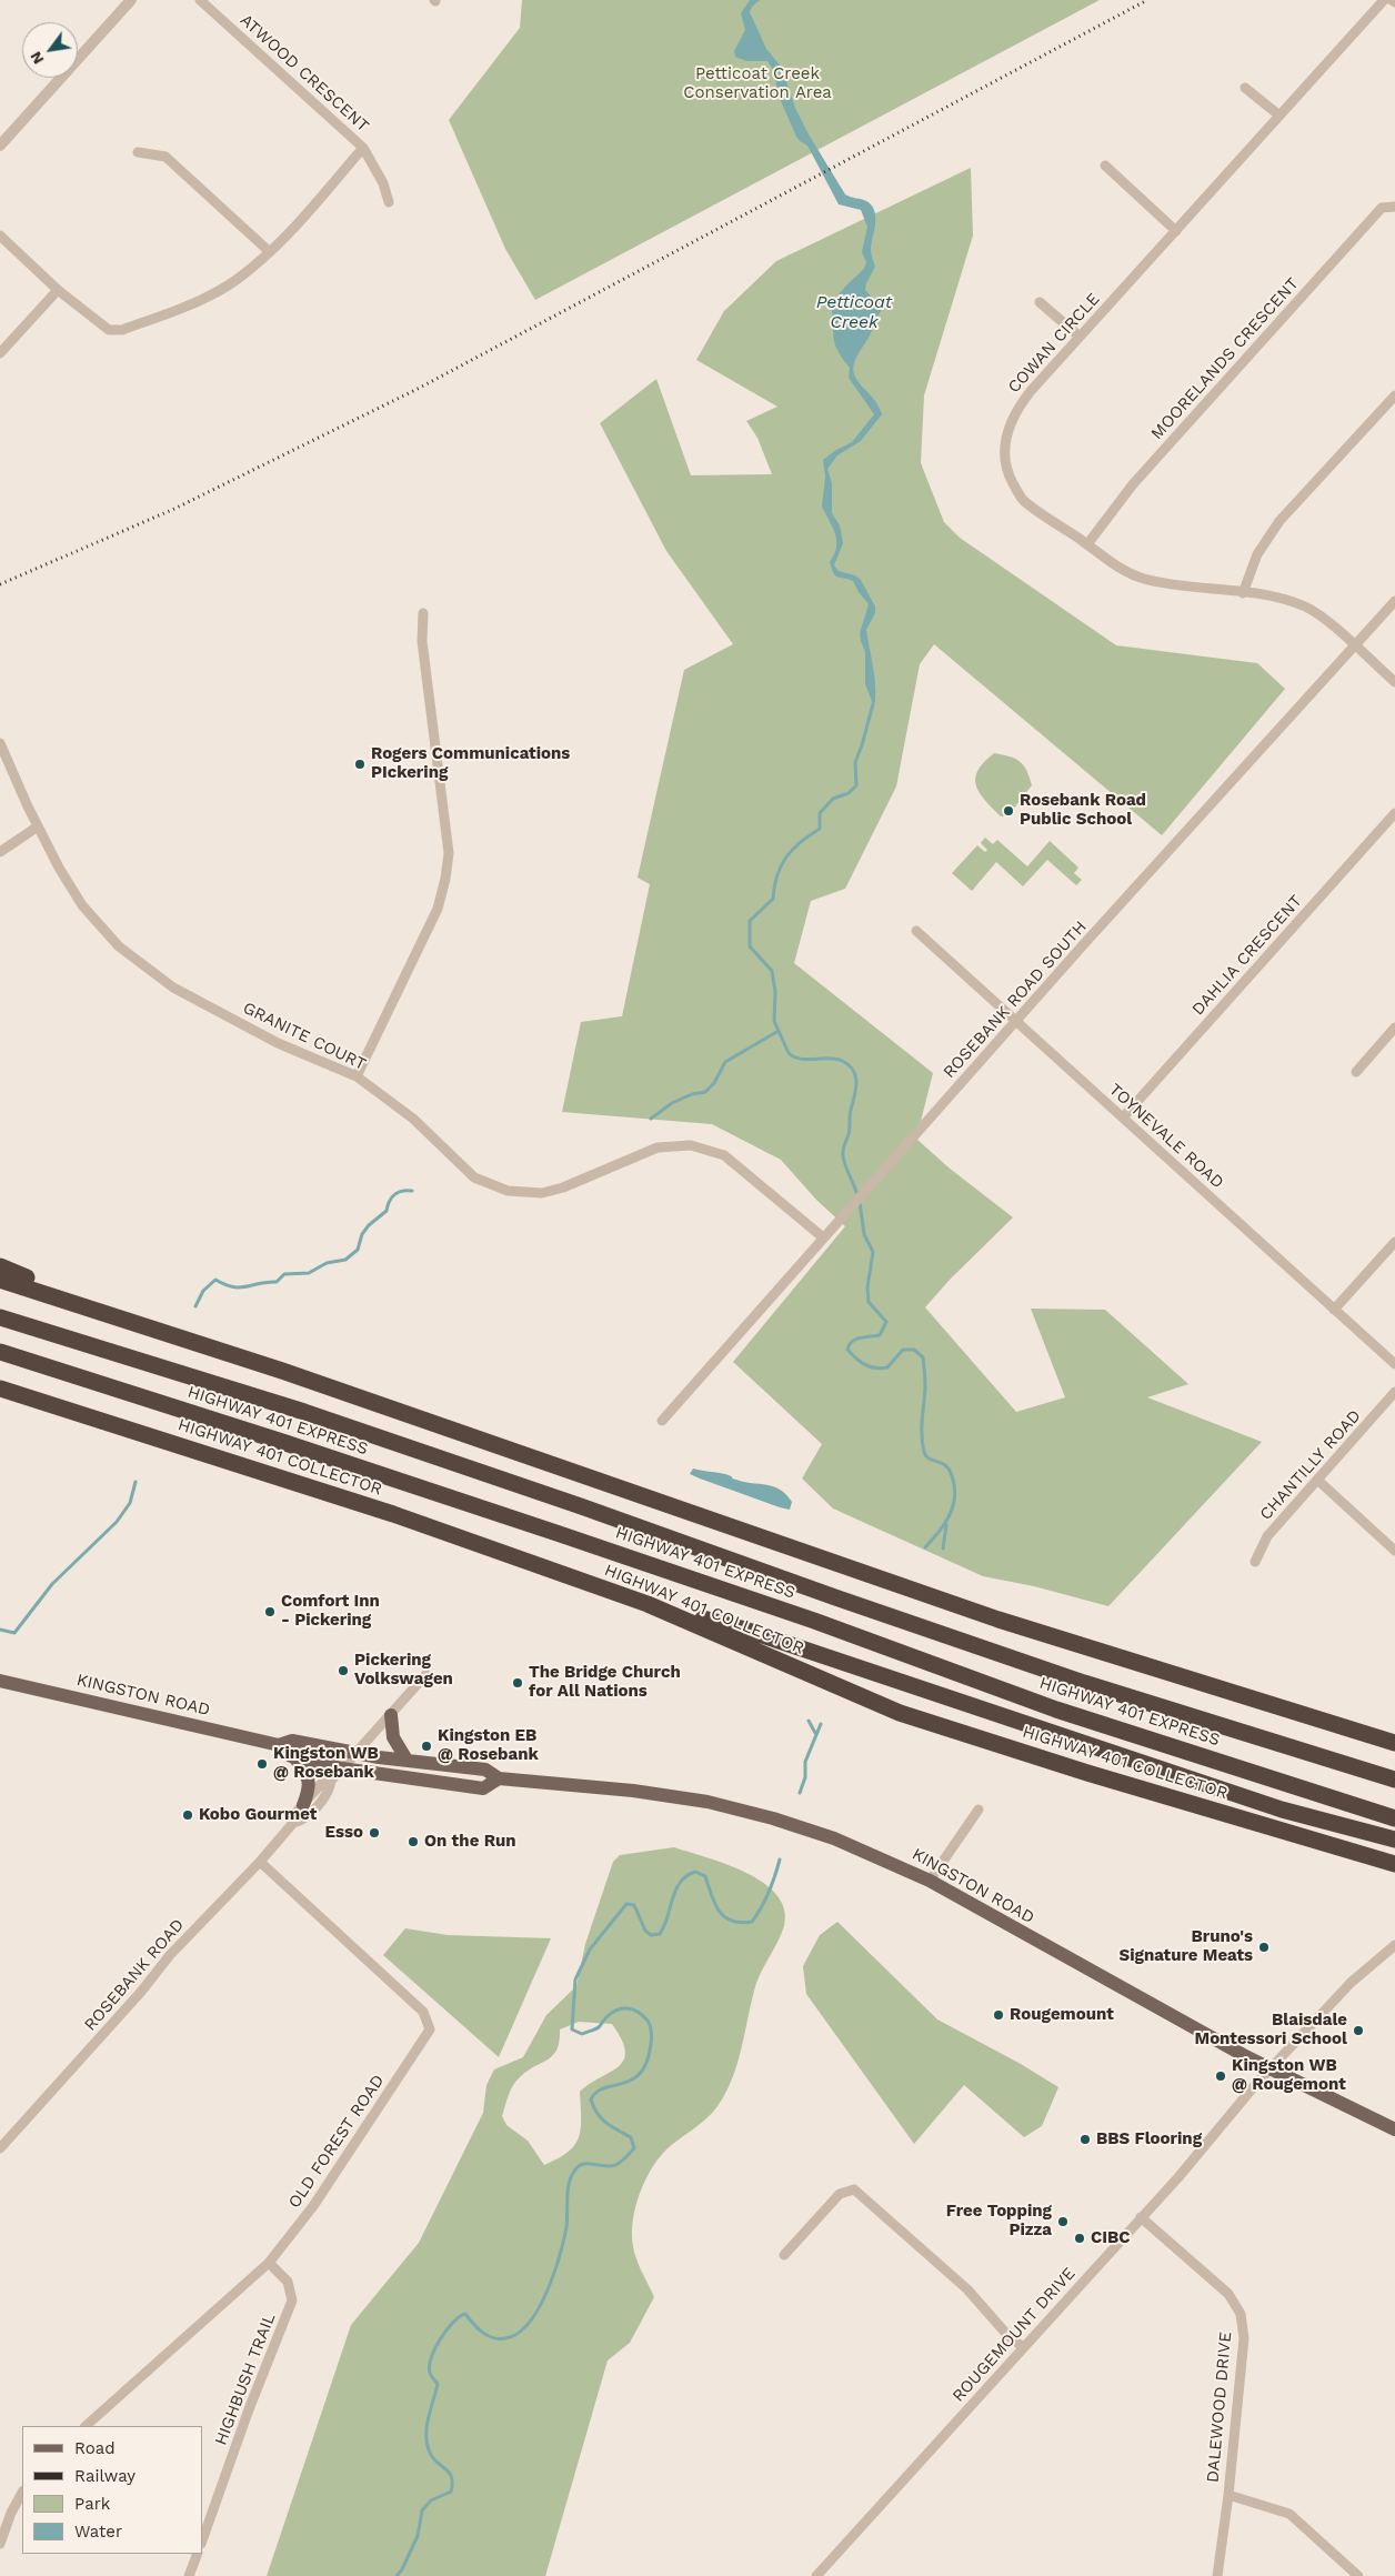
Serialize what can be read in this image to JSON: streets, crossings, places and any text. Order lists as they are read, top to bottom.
{
  "streets": {
    "highway": ["HIGHWAY 401 EXPRESS", "HIGHWAY 401 COLLECTOR"],
    "main road": ["KINGSTON ROAD"],
    "street": [
      "ATWOOD CRESCENT",
      "COWAN CIRCLE",
      "MOORELANDS CRESCENT",
      "DAHLIA CRESCENT",
      "ROSEBANK ROAD SOUTH",
      "GRANITE COURT",
      "TOYNEVALE ROAD",
      "CHANTILLY ROAD",
      "ROSEBANK ROAD",
      "OLD FOREST ROAD",
      "ROUGEMOUNT DRIVE",
      "HIGHBUSH TRAIL",
      "DALEWOOD DRIVE"
    ]
  },
  "crossings": [
    ["COWAN CIRCLE", "MOORELANDS CRESCENT"],
    ["COWAN CIRCLE", "ROSEBANK ROAD SOUTH"],
    ["DAHLIA CRESCENT", "TOYNEVALE ROAD"],
    ["ROSEBANK ROAD SOUTH", "GRANITE COURT"],
    ["ROSEBANK ROAD SOUTH", "TOYNEVALE ROAD"],
    ["KINGSTON ROAD", "ROSEBANK ROAD"],
    ["KINGSTON ROAD", "ROUGEMOUNT DRIVE"],
    ["ROSEBANK ROAD", "OLD FOREST ROAD"],
    ["OLD FOREST ROAD", "HIGHBUSH TRAIL"],
    ["ROUGEMOUNT DRIVE", "DALEWOOD DRIVE"]
  ],
  "water": ["Petticoat Creek"],
  "parks": ["Petticoat Creek Conservation Area"],
  "places": [
    "Rogers Communications PIckering",
    "Rosebank Road Public School",
    "Comfort Inn - Pickering",
    "Pickering Volkswagen",
    "The Bridge Church for All Nations",
    "Kingston EB @ Rosebank",
    "Kingston WB @ Rosebank",
    "Kobo Gourmet",
    "Esso",
    "On the Run",
    "Bruno's Signature Meats",
    "Rougemount",
    "Blaisdale Montessori School",
    "Kingston WB @ Rougemont",
    "BBS Flooring",
    "Free Topping Pizza",
    "CIBC"
  ],
  "legend": [
    "Road",
    "Railway",
    "Park",
    "Water"
  ],
  "north": "bottom left"
}
